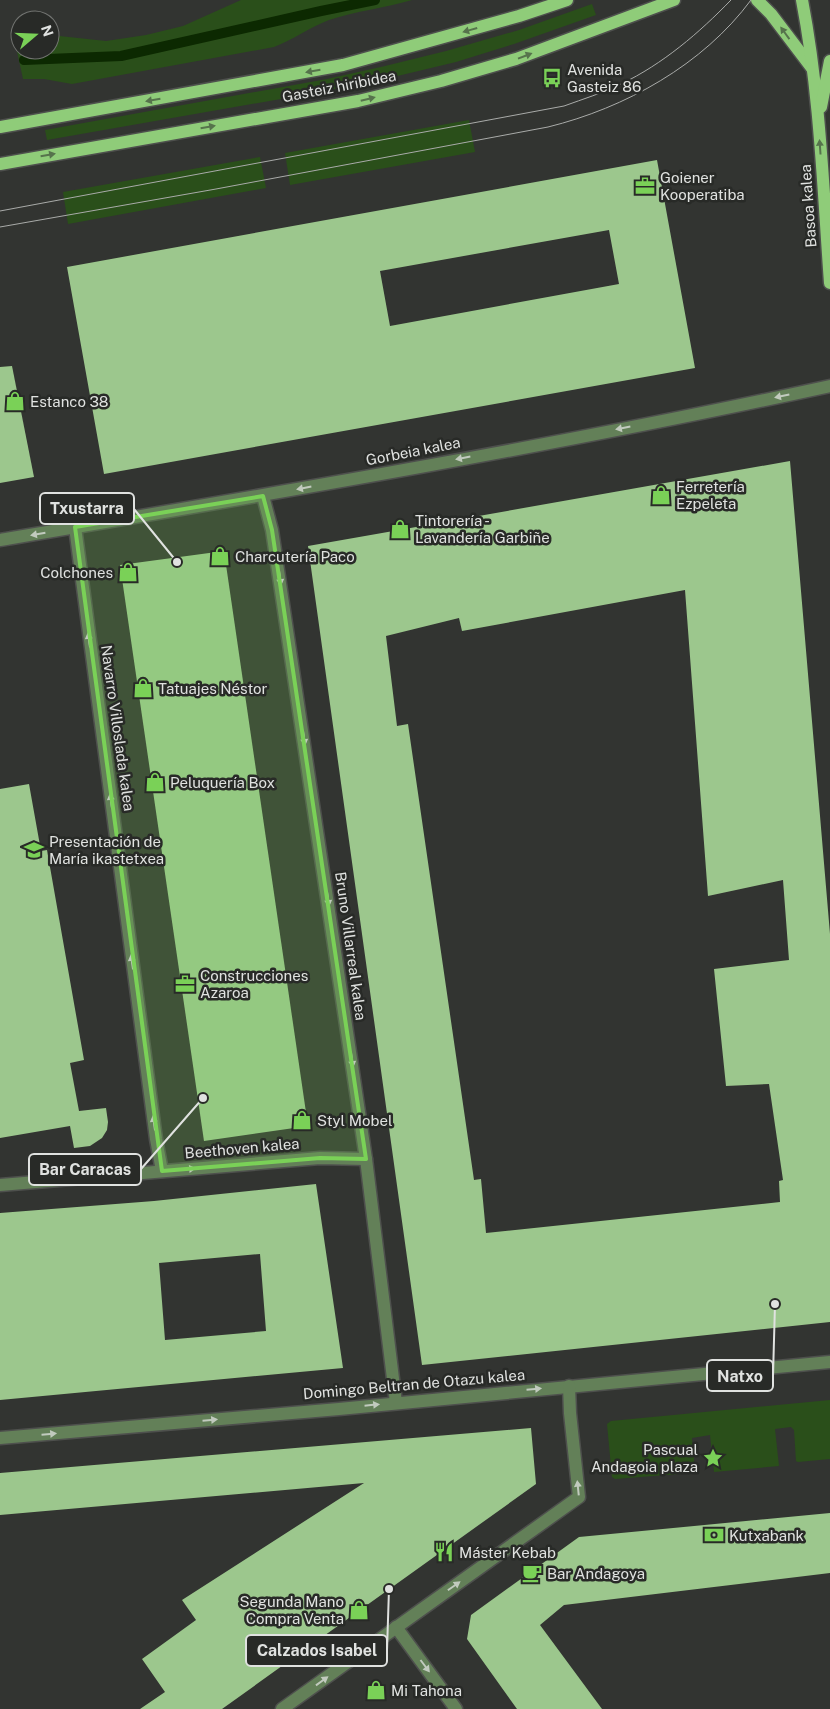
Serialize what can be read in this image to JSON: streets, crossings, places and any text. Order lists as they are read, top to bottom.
{
  "streets": {
    "main road": ["Gasteiz hiribidea", "Basoa kalea"],
    "street": [
      "Gorbeia kalea",
      "Navarro Villoslada kalea",
      "Bruno Villarreal kalea",
      "Beethoven kalea",
      "Domingo Beltran de Otazu kalea"
    ]
  },
  "crossings": [
    ["Gorbeia kalea", "Navarro Villoslada kalea"],
    ["Gorbeia kalea", "Bruno Villarreal kalea"],
    ["Navarro Villoslada kalea", "Beethoven kalea"],
    ["Bruno Villarreal kalea", "Beethoven kalea"],
    ["Bruno Villarreal kalea", "Domingo Beltran de Otazu kalea"]
  ],
  "one_way": [
    "Basoa kalea",
    "Gorbeia kalea",
    "Navarro Villoslada kalea",
    "Bruno Villarreal kalea",
    "Beethoven kalea",
    "Domingo Beltran de Otazu kalea"
  ],
  "places": {
    "bus stop": ["Avenida Gasteiz 86"],
    "office": ["Goiener Kooperatiba", "Construcciones Azaroa"],
    "shop": [
      "Estanco 38",
      "Ferretería Ezpeleta",
      "Tintorería - Lavandería Garbiñe",
      "Charcutería Paco",
      "Colchones",
      "Tatuajes Néstor",
      "Peluquería Box",
      "Styl Mobel",
      "Segunda Mano Compra Venta",
      "Mi Tahona"
    ],
    "other": [
      "Txustarra",
      "Bar Caracas",
      "Natxo",
      "Calzados Isabel"
    ],
    "school or university": ["Presentación de María ikastetxea"],
    "place": ["Pascual Andagoia plaza"],
    "bank": ["Kutxabank"],
    "restaurant": ["Máster Kebab"],
    "cafe": ["Bar Andagoya"]
  },
  "north": "right"
}
